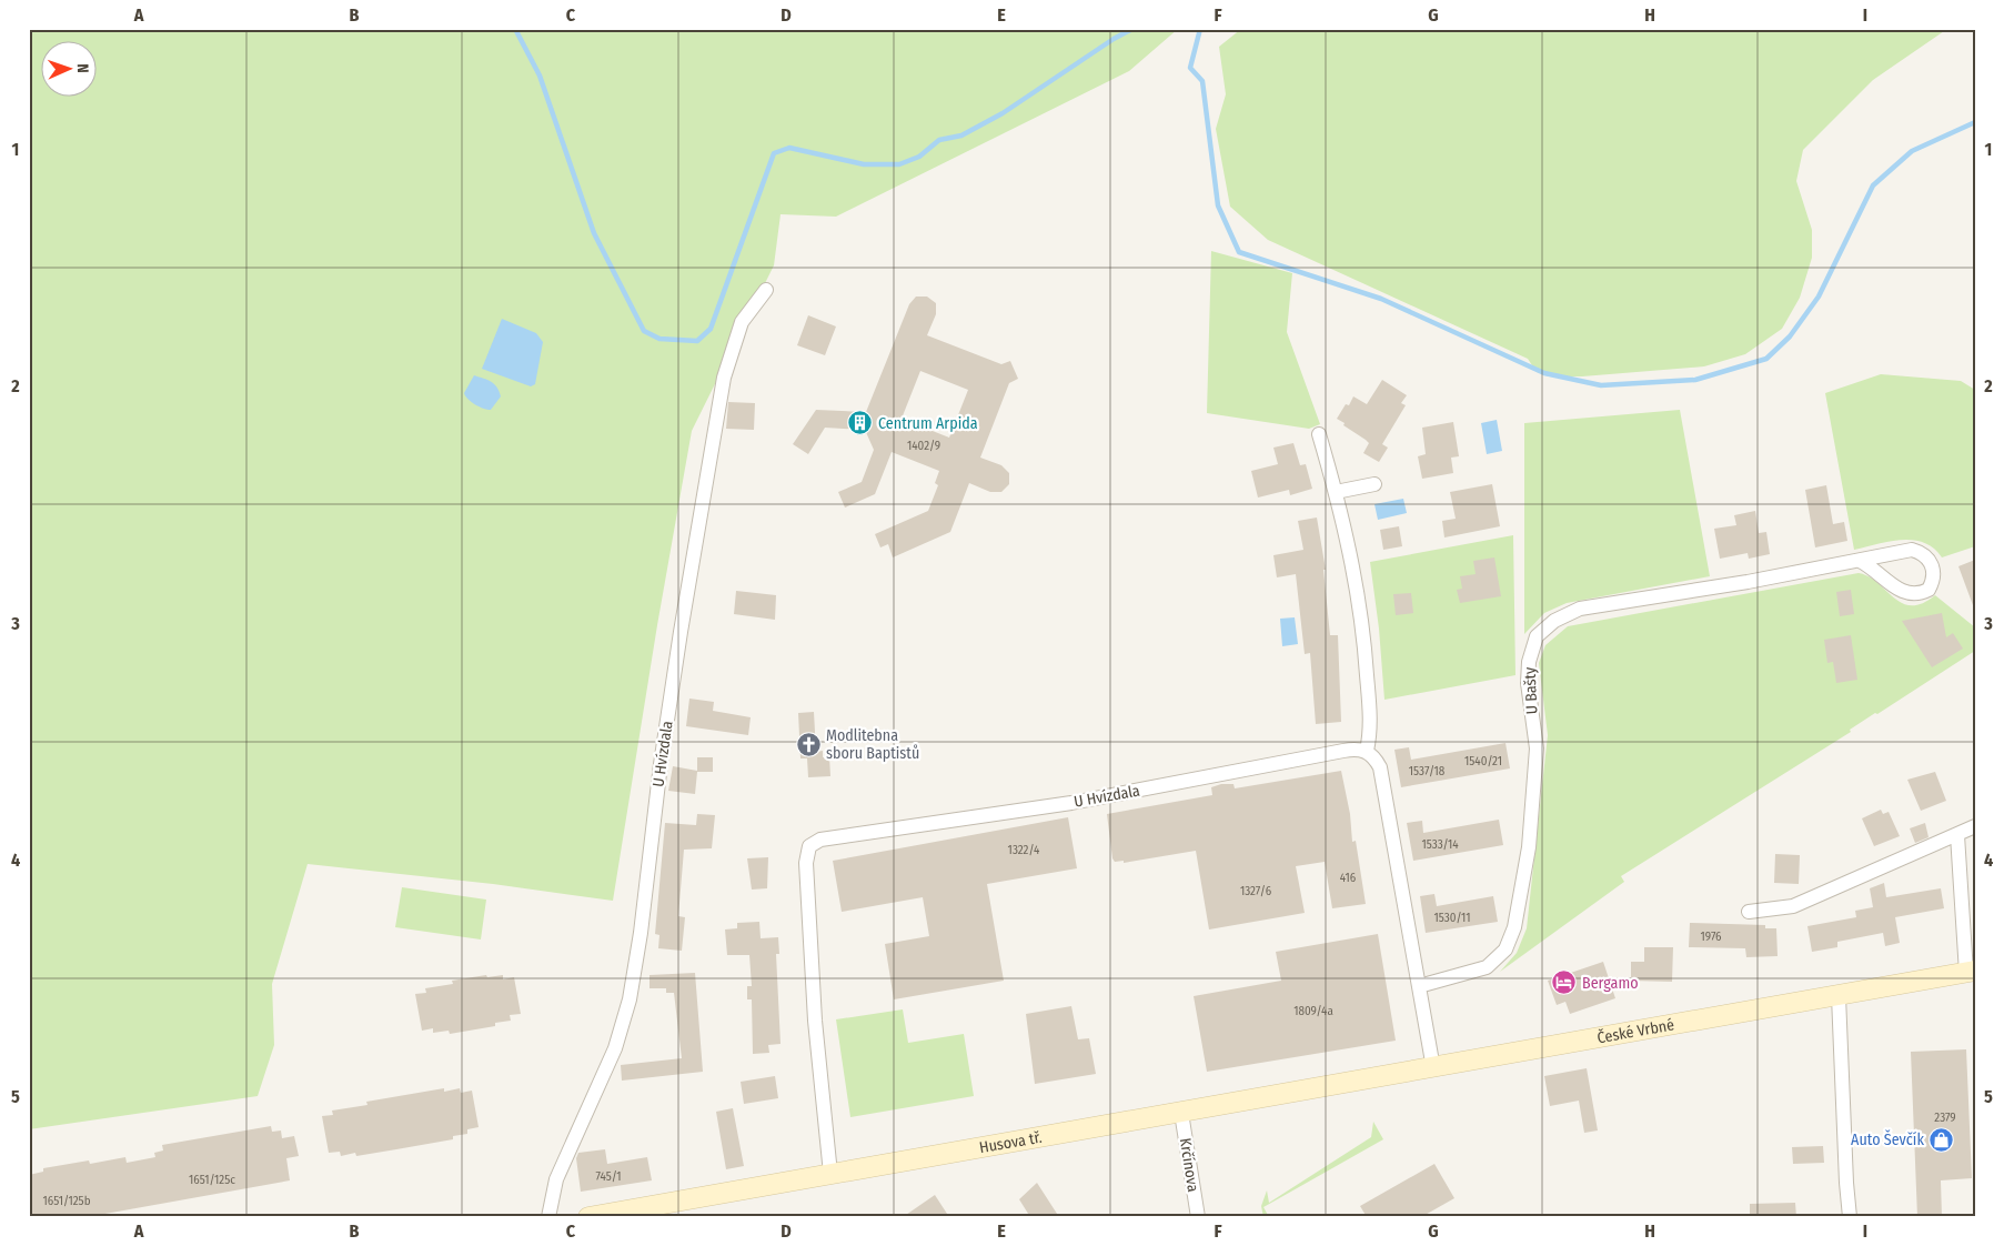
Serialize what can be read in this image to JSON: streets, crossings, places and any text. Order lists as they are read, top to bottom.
{
  "streets": {
    "street": [
      "U Bašty",
      "U Hvízdala",
      "České Vrbné",
      "Husova tř.",
      "Krčínova"
    ]
  },
  "crossings": [
    ["U Hvízdala", "Husova tř."],
    ["České Vrbné", "Husova tř."],
    ["Husova tř.", "Krčínova"]
  ],
  "places": {
    "building": ["Centrum Arpida"],
    "church": ["Modlitebna sboru Baptistů"],
    "hotel": ["Bergamo"],
    "shop": ["Auto Ševčík"]
  },
  "house_numbers": [
    "1402/9",
    "1540/21",
    "1537/18",
    "1533/14",
    "1322/4",
    "416",
    "1327/6",
    "1530/11",
    "1976",
    "1809/4a",
    "2379",
    "745/1",
    "1651/125c",
    "1651/125b"
  ],
  "north": "right",
  "grid": {
    "columns": [
      "A",
      "B",
      "C",
      "D",
      "E",
      "F",
      "G",
      "H",
      "I"
    ],
    "rows": [
      "1",
      "2",
      "3",
      "4",
      "5"
    ]
  }
}
